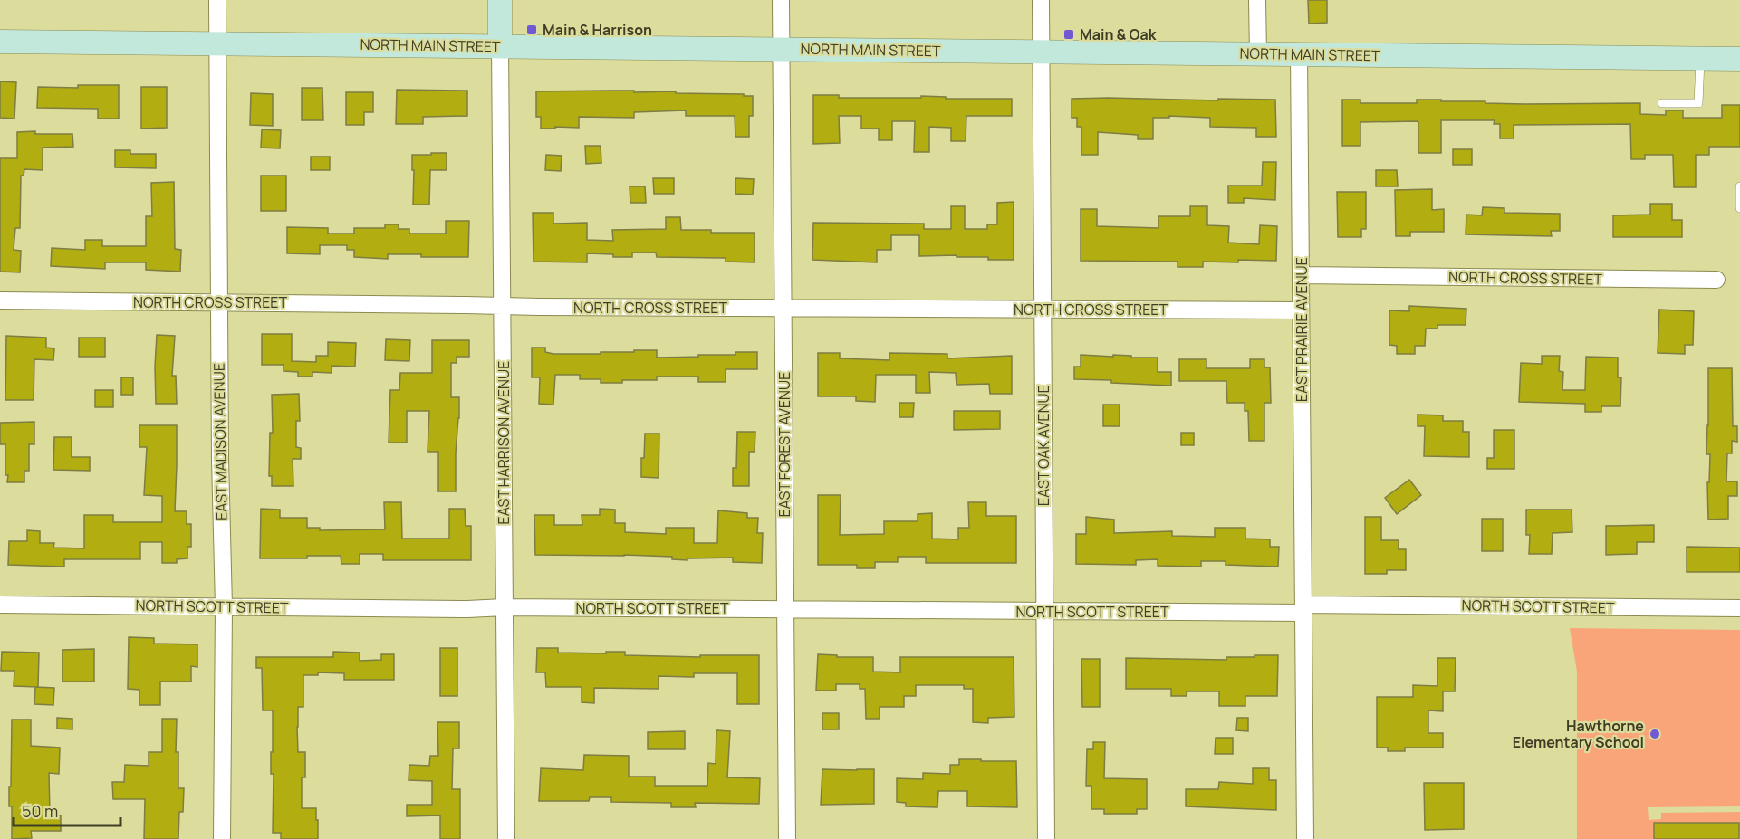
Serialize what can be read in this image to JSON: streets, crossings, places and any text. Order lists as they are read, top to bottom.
{
  "streets": {
    "street": [
      "NORTH MAIN STREET",
      "NORTH CROSS STREET",
      "EAST PRAIRIE AVENUE",
      "EAST MADISON AVENUE",
      "EAST HARRISON AVENUE",
      "EAST FOREST AVENUE",
      "EAST OAK AVENUE",
      "NORTH SCOTT STREET"
    ]
  },
  "crossings": [
    ["NORTH MAIN STREET", "EAST PRAIRIE AVENUE"],
    ["NORTH MAIN STREET", "EAST MADISON AVENUE"],
    ["NORTH MAIN STREET", "EAST HARRISON AVENUE"],
    ["NORTH MAIN STREET", "EAST FOREST AVENUE"],
    ["NORTH MAIN STREET", "EAST OAK AVENUE"],
    ["NORTH CROSS STREET", "EAST PRAIRIE AVENUE"],
    ["NORTH CROSS STREET", "EAST MADISON AVENUE"],
    ["NORTH CROSS STREET", "EAST HARRISON AVENUE"],
    ["NORTH CROSS STREET", "EAST FOREST AVENUE"],
    ["NORTH CROSS STREET", "EAST OAK AVENUE"],
    ["EAST PRAIRIE AVENUE", "NORTH SCOTT STREET"],
    ["EAST MADISON AVENUE", "NORTH SCOTT STREET"],
    ["EAST HARRISON AVENUE", "NORTH SCOTT STREET"],
    ["EAST FOREST AVENUE", "NORTH SCOTT STREET"],
    ["EAST OAK AVENUE", "NORTH SCOTT STREET"]
  ],
  "places": {
    "transit": ["Main & Harrison", "Main & Oak"],
    "other": ["Hawthorne Elementary School"]
  },
  "scale_bar": "50 m"
}
